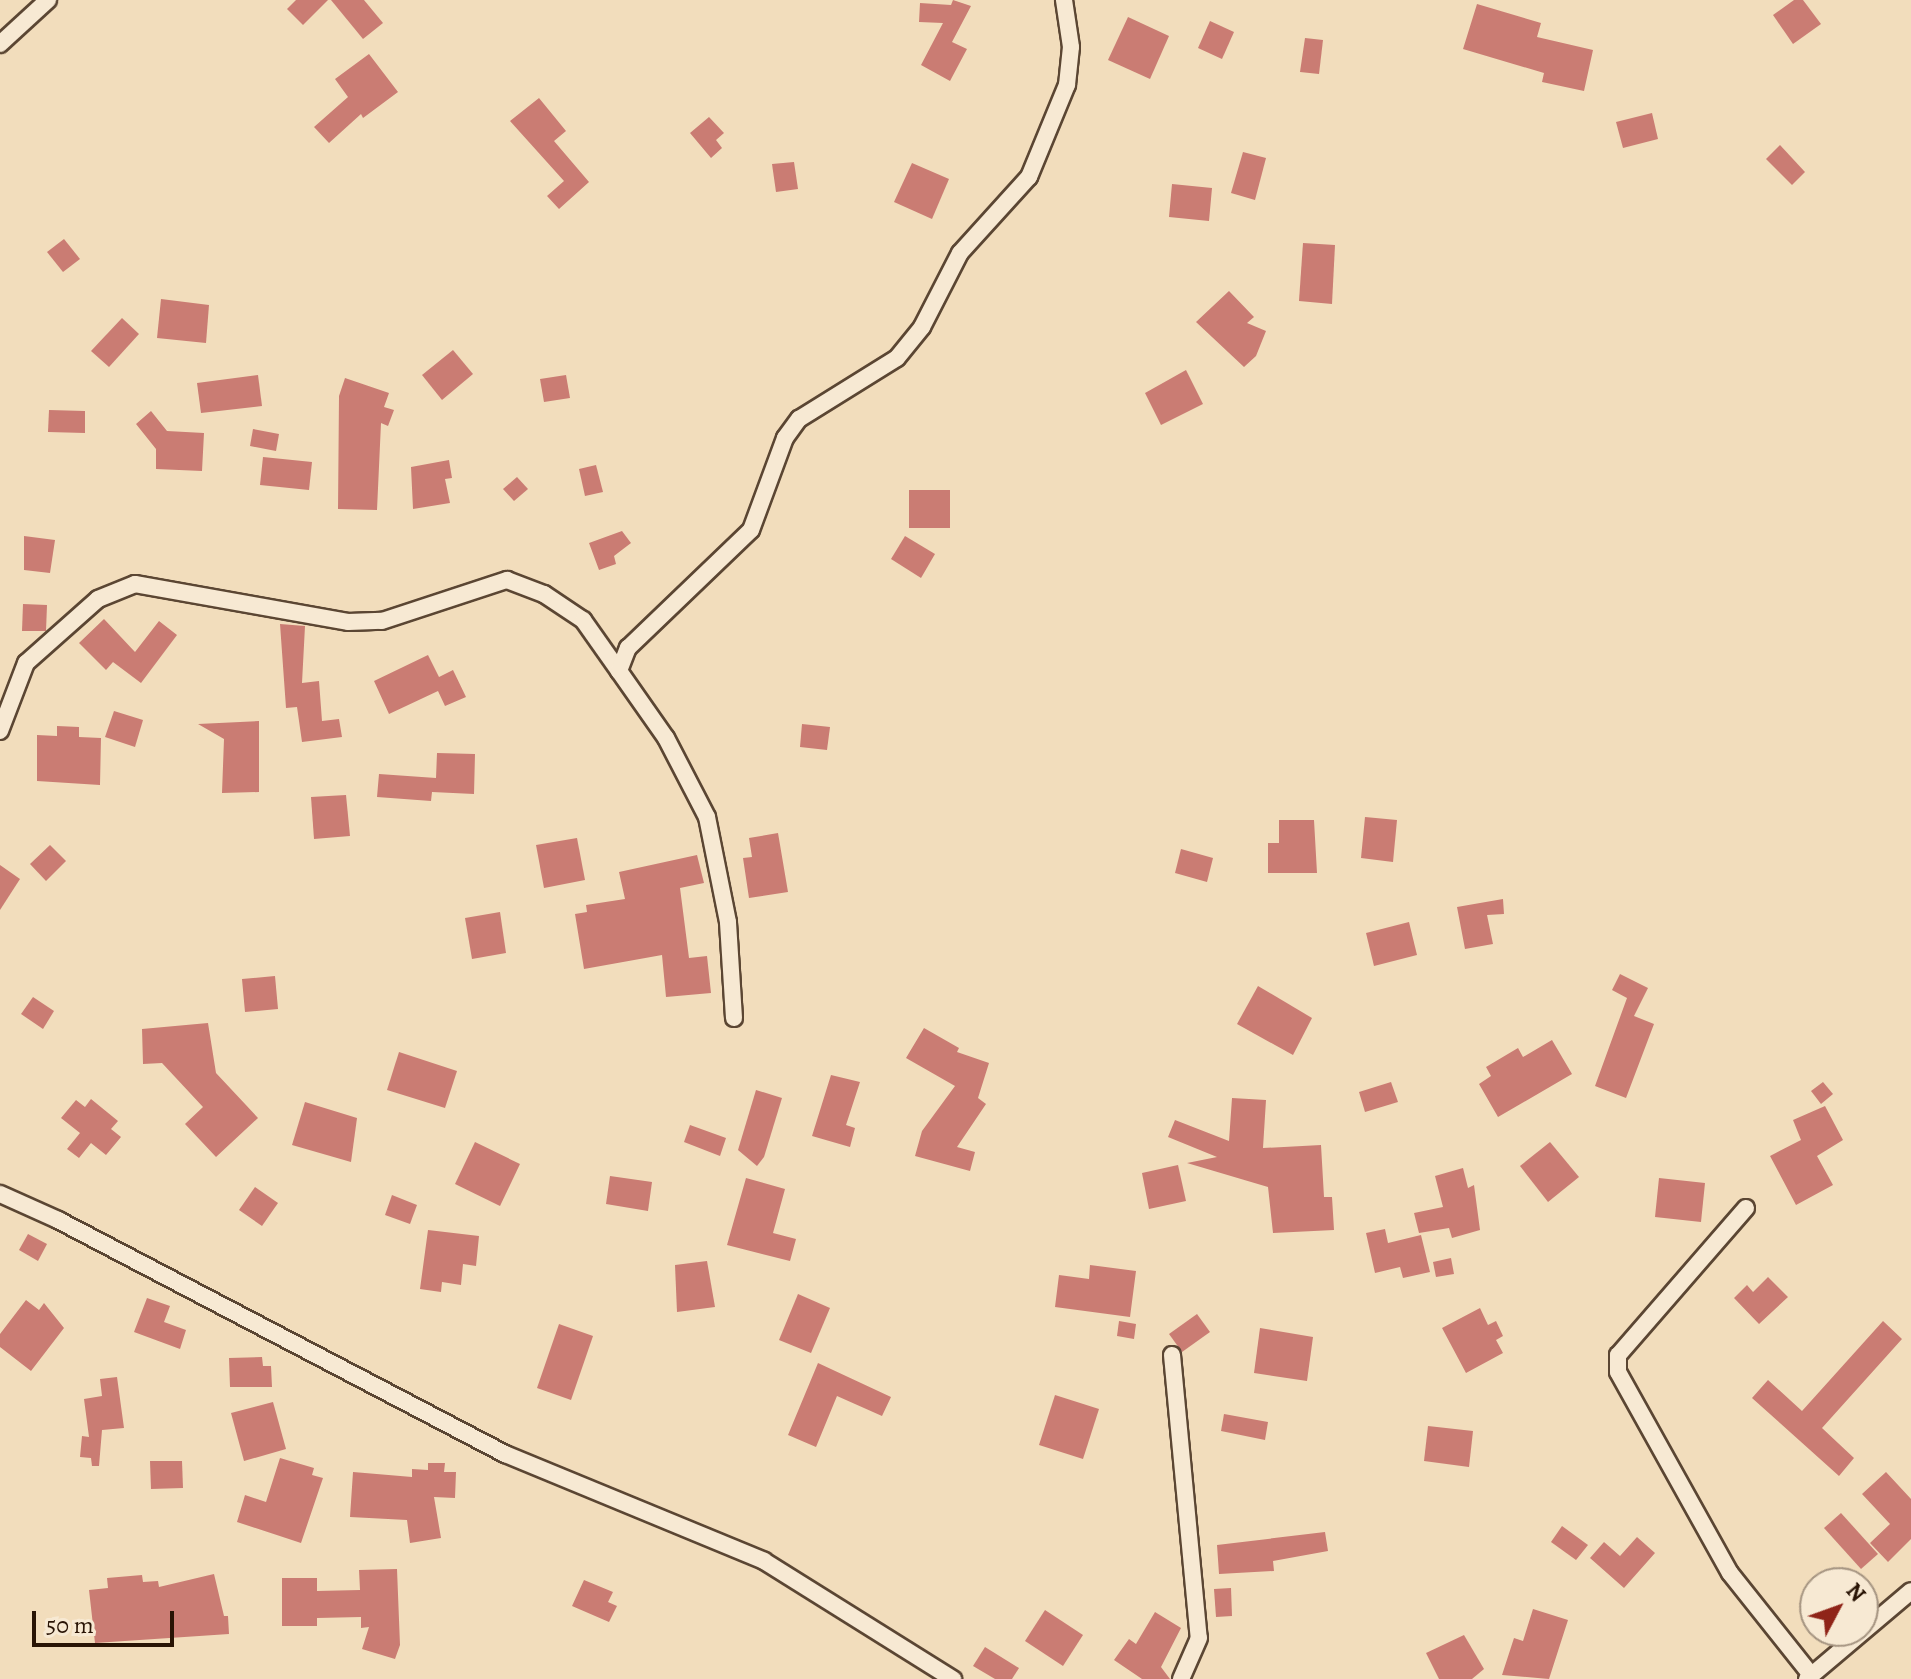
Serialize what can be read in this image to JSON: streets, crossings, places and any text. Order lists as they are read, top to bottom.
{
  "scale_bar": "50 m",
  "north": "top right"
}
